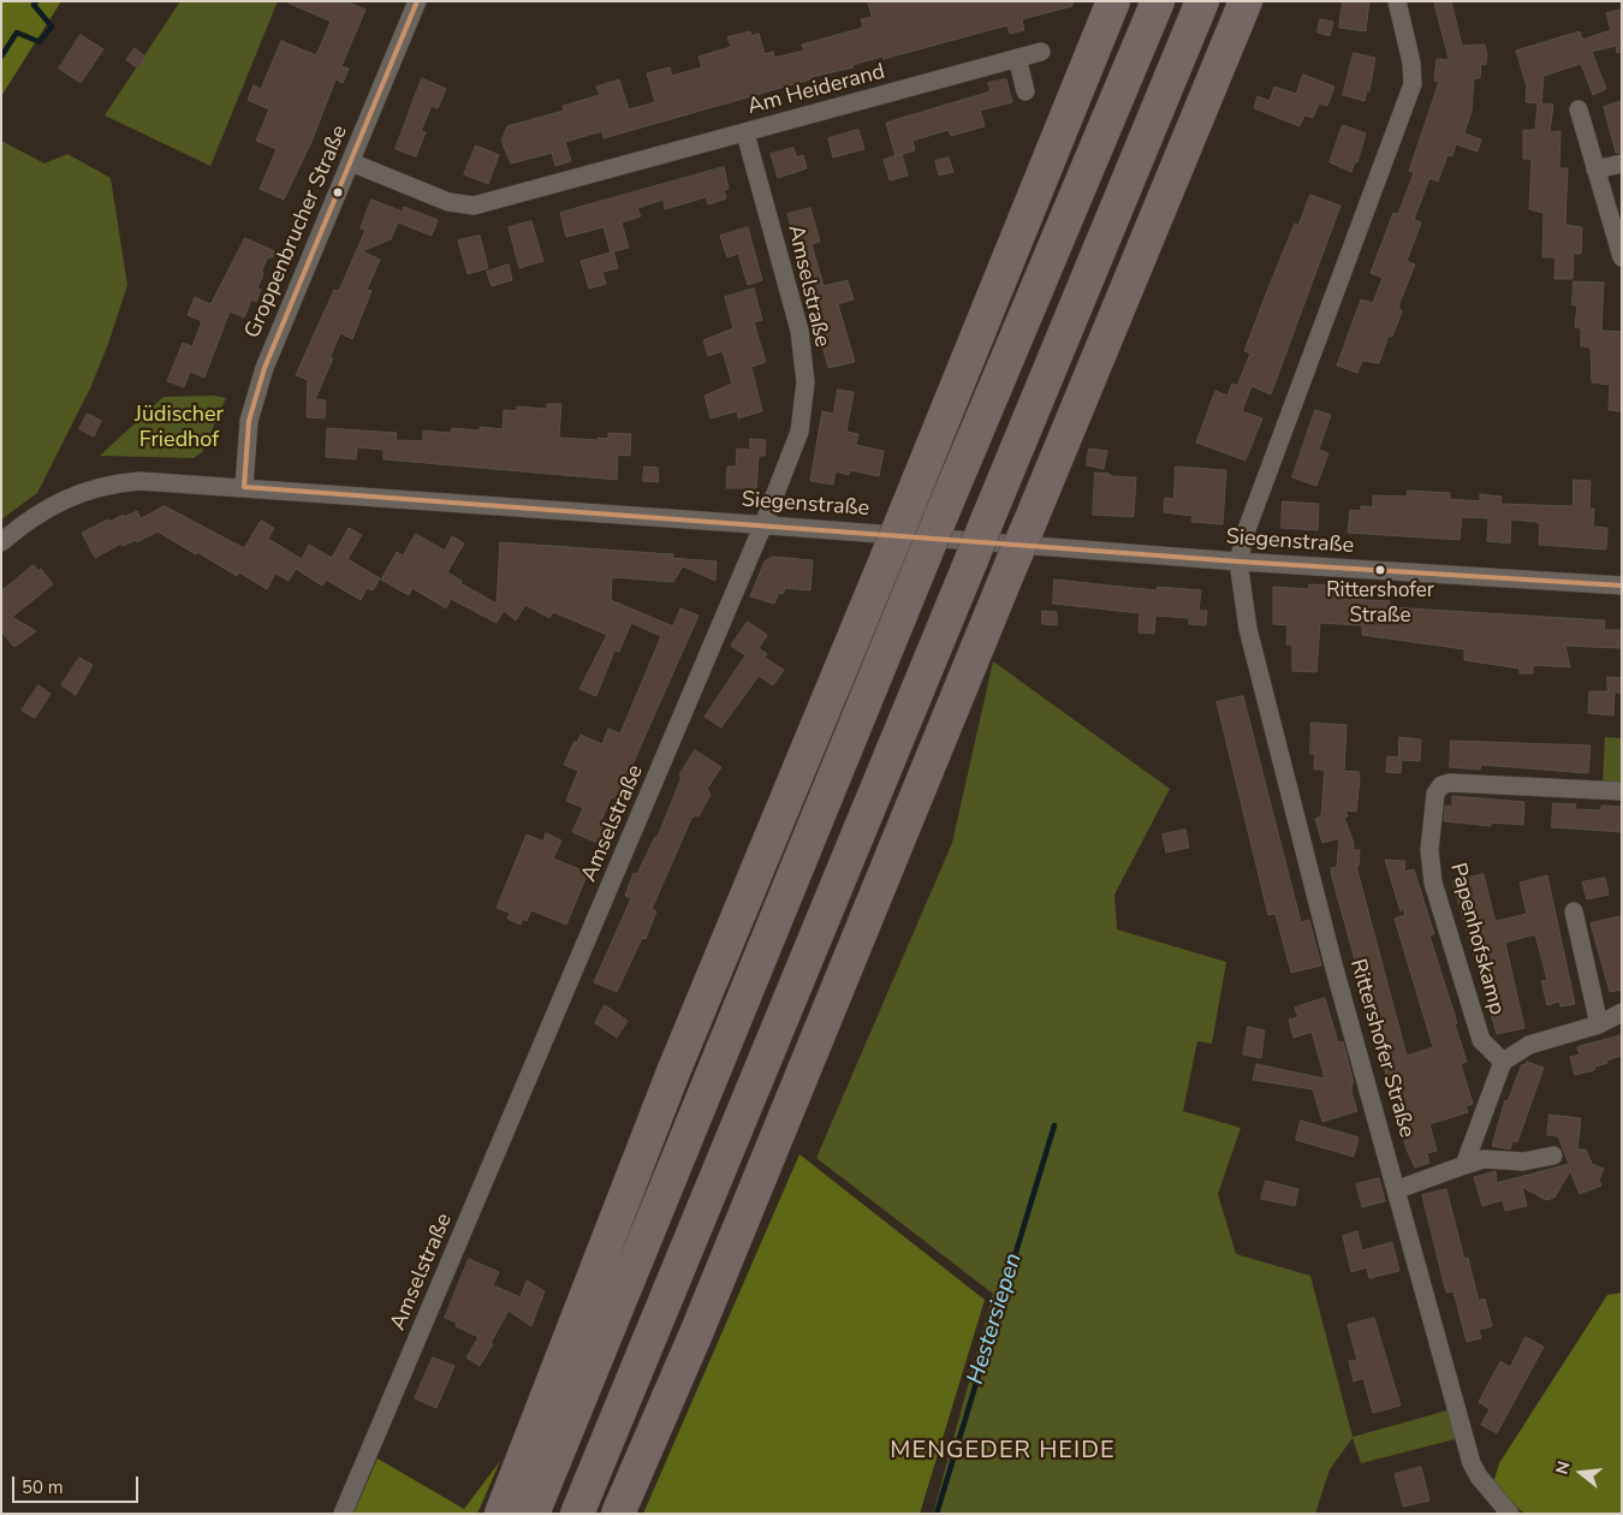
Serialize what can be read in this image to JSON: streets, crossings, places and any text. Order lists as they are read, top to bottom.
{
  "streets": {
    "street": [
      "Am Heiderand",
      "Groppenbrucher Straße",
      "Amselstraße",
      "Siegenstraße",
      "Papenhofskamp",
      "Rittershofer Straße"
    ]
  },
  "crossings": [
    ["Am Heiderand", "Groppenbrucher Straße"],
    ["Am Heiderand", "Amselstraße"],
    ["Groppenbrucher Straße", "Siegenstraße"],
    ["Amselstraße", "Siegenstraße"],
    ["Siegenstraße", "Rittershofer Straße"]
  ],
  "districts": ["MENGEDER HEIDE"],
  "water": ["Hestersiepen"],
  "parks": ["Jüdischer Friedhof"],
  "places": ["Rittershofer Straße"],
  "scale_bar": "50 m",
  "north": "left"
}
